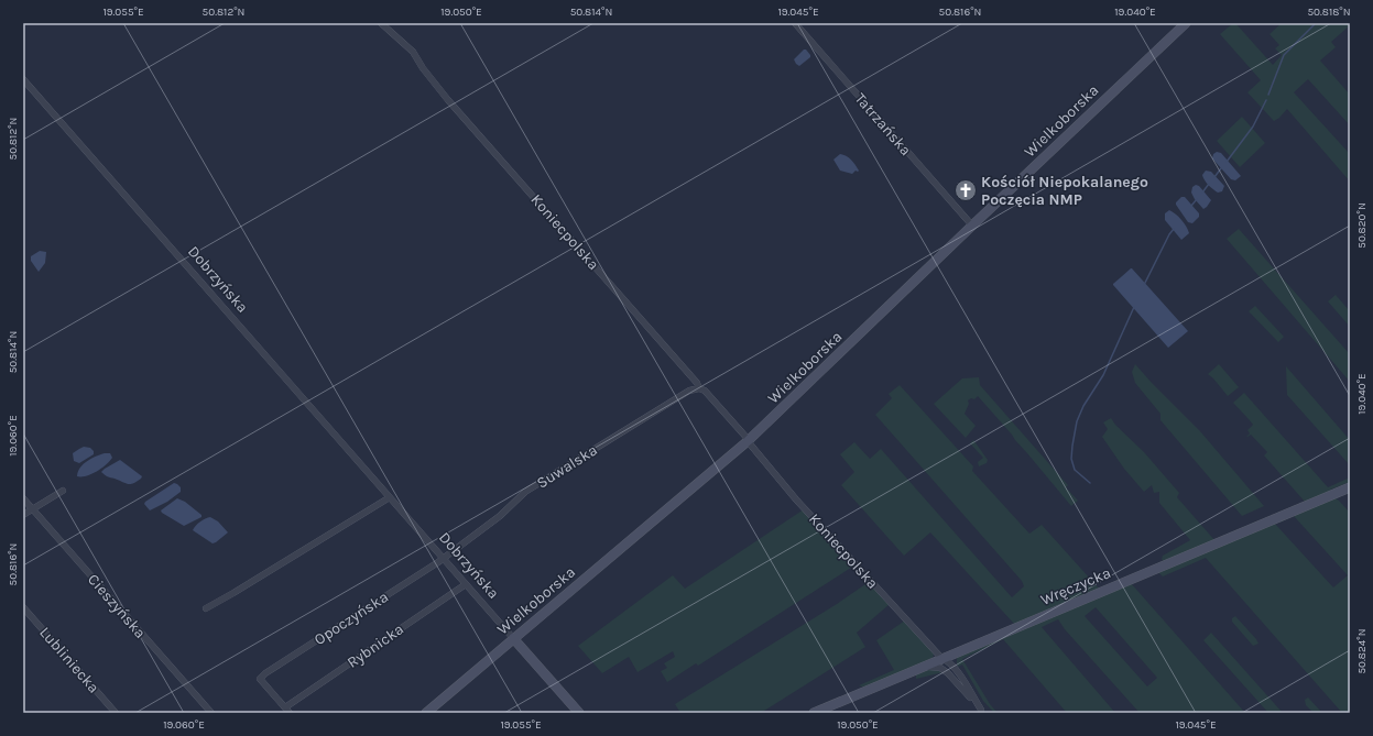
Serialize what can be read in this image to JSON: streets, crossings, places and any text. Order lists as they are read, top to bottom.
{
  "streets": {
    "street": [
      "Wielkoborska",
      "Tatrzańska",
      "Koniecpolska",
      "Dobrzyńska",
      "Suwalska",
      "Wręczycka",
      "Cieszyńska",
      "Opoczyńska",
      "Rybnicka",
      "Lubliniecka"
    ]
  },
  "crossings": [
    ["Wielkoborska", "Tatrzańska"],
    ["Wielkoborska", "Koniecpolska"],
    ["Wielkoborska", "Dobrzyńska"],
    ["Koniecpolska", "Suwalska"],
    ["Koniecpolska", "Wręczycka"],
    ["Dobrzyńska", "Suwalska"],
    ["Dobrzyńska", "Opoczyńska"],
    ["Dobrzyńska", "Rybnicka"],
    ["Suwalska", "Opoczyńska"],
    ["Opoczyńska", "Rybnicka"]
  ],
  "places": {
    "church": ["Kościół Niepokalanego Poczęcia NMP"]
  },
  "coordinates": [
    "19.055°E",
    "50.812°N",
    "19.050°E",
    "50.814°N",
    "19.045°E",
    "50.816°N",
    "19.040°E",
    "50.818°N",
    "50.820°N",
    "19.060°E",
    "50.824°N"
  ]
}
